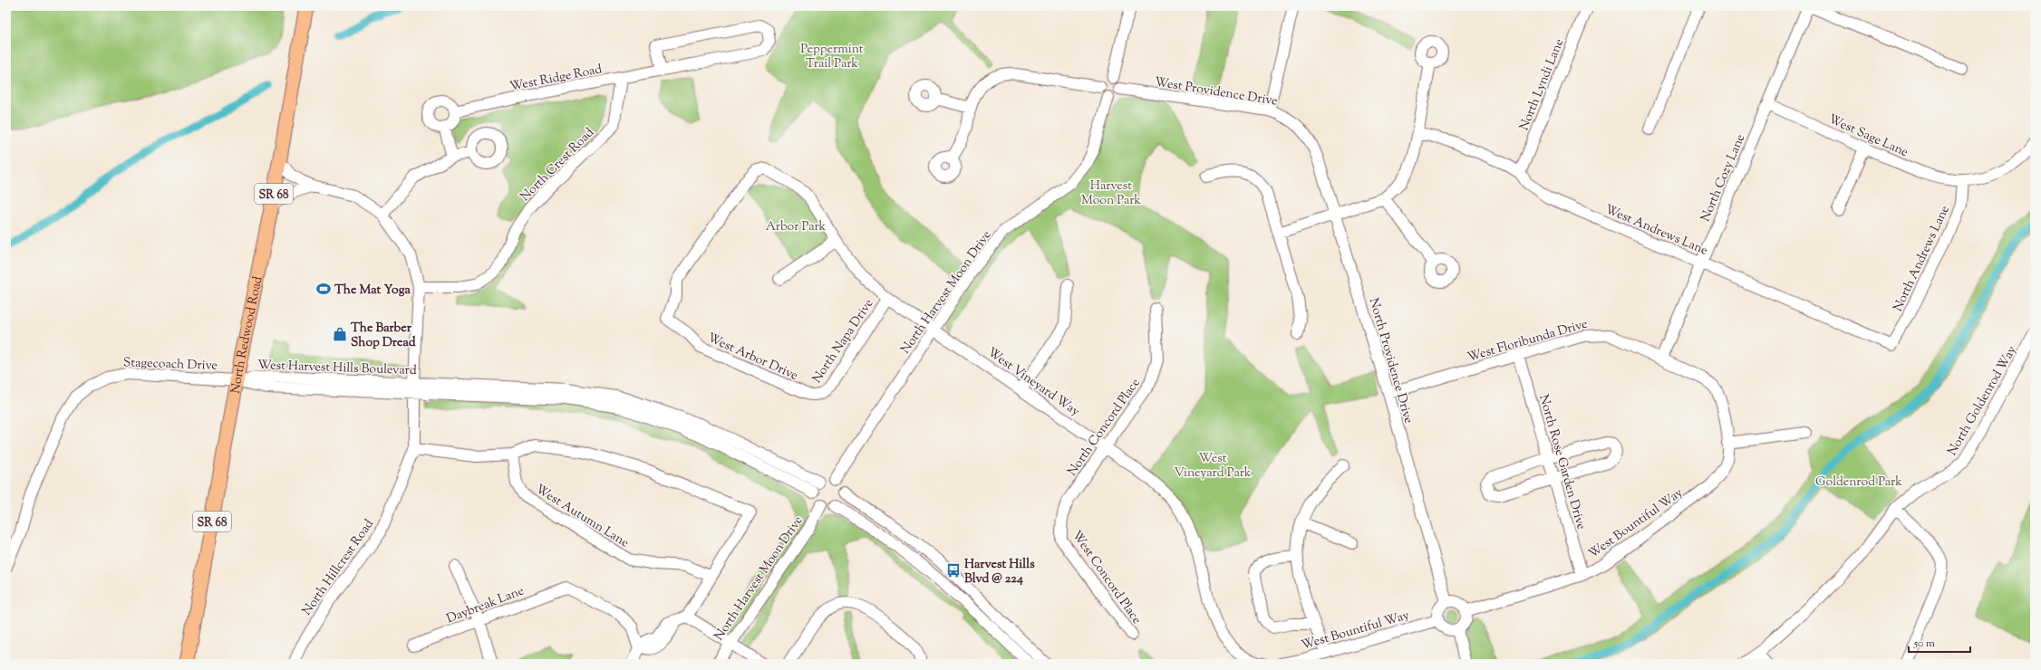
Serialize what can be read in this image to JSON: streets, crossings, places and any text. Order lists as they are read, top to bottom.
{
  "streets": {
    "main road": ["SR 68", "North Redwood Road"],
    "street": [
      "West Ridge Road",
      "North Lyndi Lane",
      "West Providence Drive",
      "West Sage Lane",
      "North Crest Road",
      "North Cozy Lane",
      "West Andrews Lane",
      "North Andrews Lane",
      "North Harvest Moon Drive",
      "West Floribunda Drive",
      "North Napa Drive",
      "West Arbor Drive",
      "North Providence Drive",
      "Stagecoach Drive",
      "West Harvest Hills Boulevard",
      "West Vineyard Way",
      "North Goldenrod Way",
      "North Concord Place",
      "North Rose Garden Drive",
      "West Autumn Lane",
      "West Bountiful Way",
      "North Hillcrest Road",
      "West Concord Place",
      "Daybreak Lane"
    ]
  },
  "crossings": [
    ["West Ridge Road", "North Crest Road"],
    ["North Lyndi Lane", "West Andrews Lane"],
    ["West Providence Drive", "North Harvest Moon Drive"],
    ["West Providence Drive", "North Providence Drive"],
    ["West Sage Lane", "North Cozy Lane"],
    ["West Sage Lane", "North Andrews Lane"],
    ["North Crest Road", "North Hillcrest Road"],
    ["North Cozy Lane", "West Andrews Lane"],
    ["North Cozy Lane", "West Floribunda Drive"],
    ["West Andrews Lane", "North Andrews Lane"],
    ["North Harvest Moon Drive", "West Harvest Hills Boulevard"],
    ["North Harvest Moon Drive", "West Vineyard Way"],
    ["North Redwood Road", "Stagecoach Drive"],
    ["North Redwood Road", "West Harvest Hills Boulevard"],
    ["West Floribunda Drive", "North Providence Drive"],
    ["West Floribunda Drive", "North Rose Garden Drive"],
    ["West Floribunda Drive", "West Bountiful Way"],
    ["North Napa Drive", "West Arbor Drive"],
    ["North Napa Drive", "West Vineyard Way"],
    ["West Arbor Drive", "West Vineyard Way"],
    ["North Providence Drive", "West Bountiful Way"],
    ["Stagecoach Drive", "West Harvest Hills Boulevard"],
    ["West Harvest Hills Boulevard", "North Hillcrest Road"],
    ["West Vineyard Way", "North Concord Place"],
    ["North Concord Place", "West Concord Place"],
    ["North Rose Garden Drive", "West Bountiful Way"]
  ],
  "parks": [
    "Peppermint Trail Park",
    "Harvest Moon Park",
    "Arbor Park",
    "West Vineyard Park",
    "Goldenrod Park"
  ],
  "places": {
    "sports": ["The Mat Yoga"],
    "shop": ["The Barber Shop Dread"],
    "bus stop": ["Harvest Hills Blvd @ 224"]
  },
  "scale_bar": "50 m"
}
